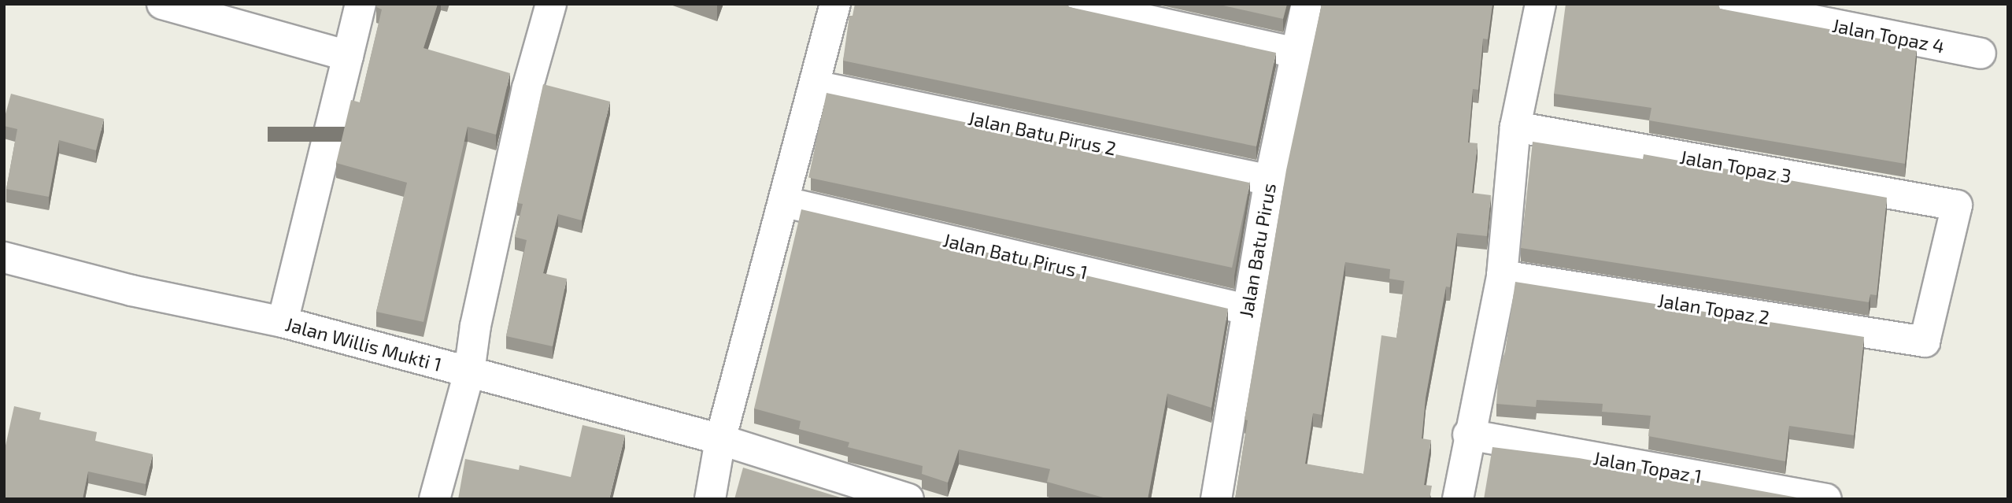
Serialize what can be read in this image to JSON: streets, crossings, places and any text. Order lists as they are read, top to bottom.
{
  "streets": {
    "street": [
      "Jalan Topaz 4",
      "Jalan Batu Pirus 2",
      "Jalan Topaz 3",
      "Jalan Batu Pirus",
      "Jalan Batu Pirus 1",
      "Jalan Topaz 2",
      "Jalan Willis Mukti 1",
      "Jalan Topaz 1"
    ]
  },
  "crossings": [
    ["Jalan Batu Pirus 2", "Jalan Batu Pirus"],
    ["Jalan Topaz 3", "Jalan Topaz 2"],
    ["Jalan Batu Pirus", "Jalan Batu Pirus 1"]
  ]
}
